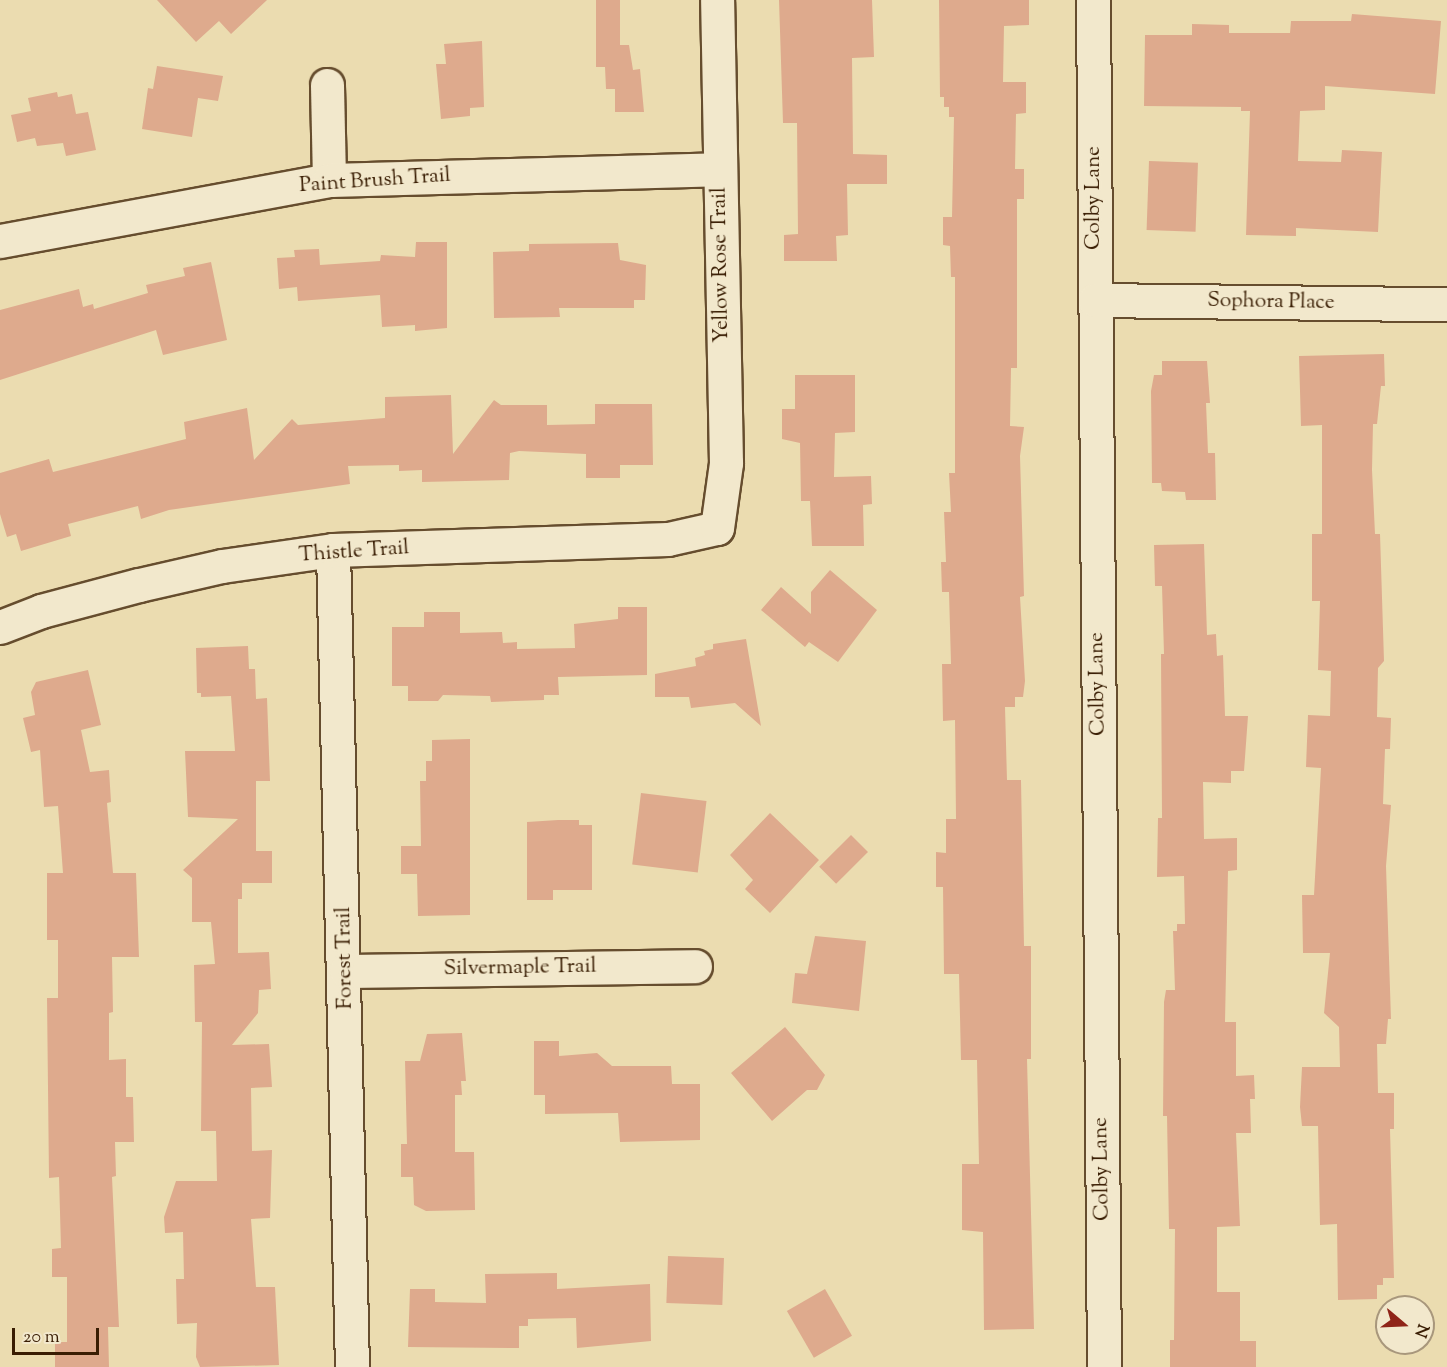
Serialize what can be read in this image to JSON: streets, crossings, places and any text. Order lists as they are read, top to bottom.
{
  "streets": {
    "street": [
      "Paint Brush Trail",
      "Colby Lane",
      "Yellow Rose Trail",
      "Sophora Place",
      "Thistle Trail",
      "Forest Trail",
      "Silvermaple Trail"
    ]
  },
  "crossings": [
    ["Paint Brush Trail", "Yellow Rose Trail"],
    ["Colby Lane", "Sophora Place"],
    ["Yellow Rose Trail", "Thistle Trail"],
    ["Thistle Trail", "Forest Trail"],
    ["Forest Trail", "Silvermaple Trail"]
  ],
  "scale_bar": "20 m",
  "north": "right"
}
